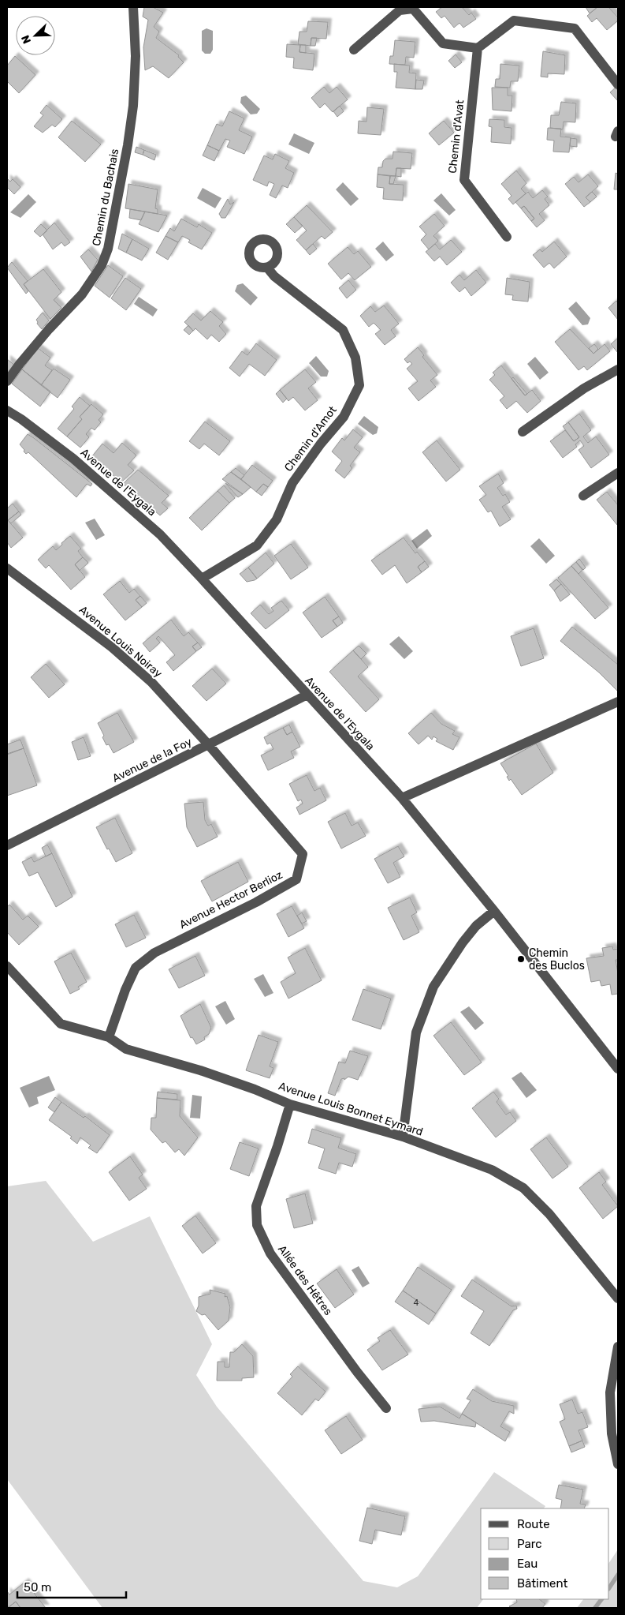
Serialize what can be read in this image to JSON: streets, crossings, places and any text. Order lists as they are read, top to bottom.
{
  "streets": {
    "street": [
      "Chemin d'Avat",
      "Chemin du Bachais",
      "Chemin d'Amot",
      "Avenue de l'Eygala",
      "Avenue Louis Noiray",
      "Avenue de la Foy",
      "Avenue Hector Berlioz",
      "Avenue Louis Bonnet Eymard",
      "Allée des Hêtres"
    ]
  },
  "crossings": [
    ["Chemin d'Amot", "Avenue de l'Eygala"],
    ["Avenue de l'Eygala", "Avenue de la Foy"],
    ["Avenue Louis Noiray", "Avenue de la Foy"],
    ["Avenue Louis Noiray", "Avenue Hector Berlioz"],
    ["Avenue de la Foy", "Avenue Hector Berlioz"],
    ["Avenue Hector Berlioz", "Avenue Louis Bonnet Eymard"],
    ["Avenue Louis Bonnet Eymard", "Allée des Hêtres"]
  ],
  "places": ["Chemin des Buclos"],
  "house_numbers": ["4"],
  "legend": [
    "Route",
    "Parc",
    "Eau",
    "Bâtiment"
  ],
  "scale_bar": "50 m",
  "north": "bottom left"
}
